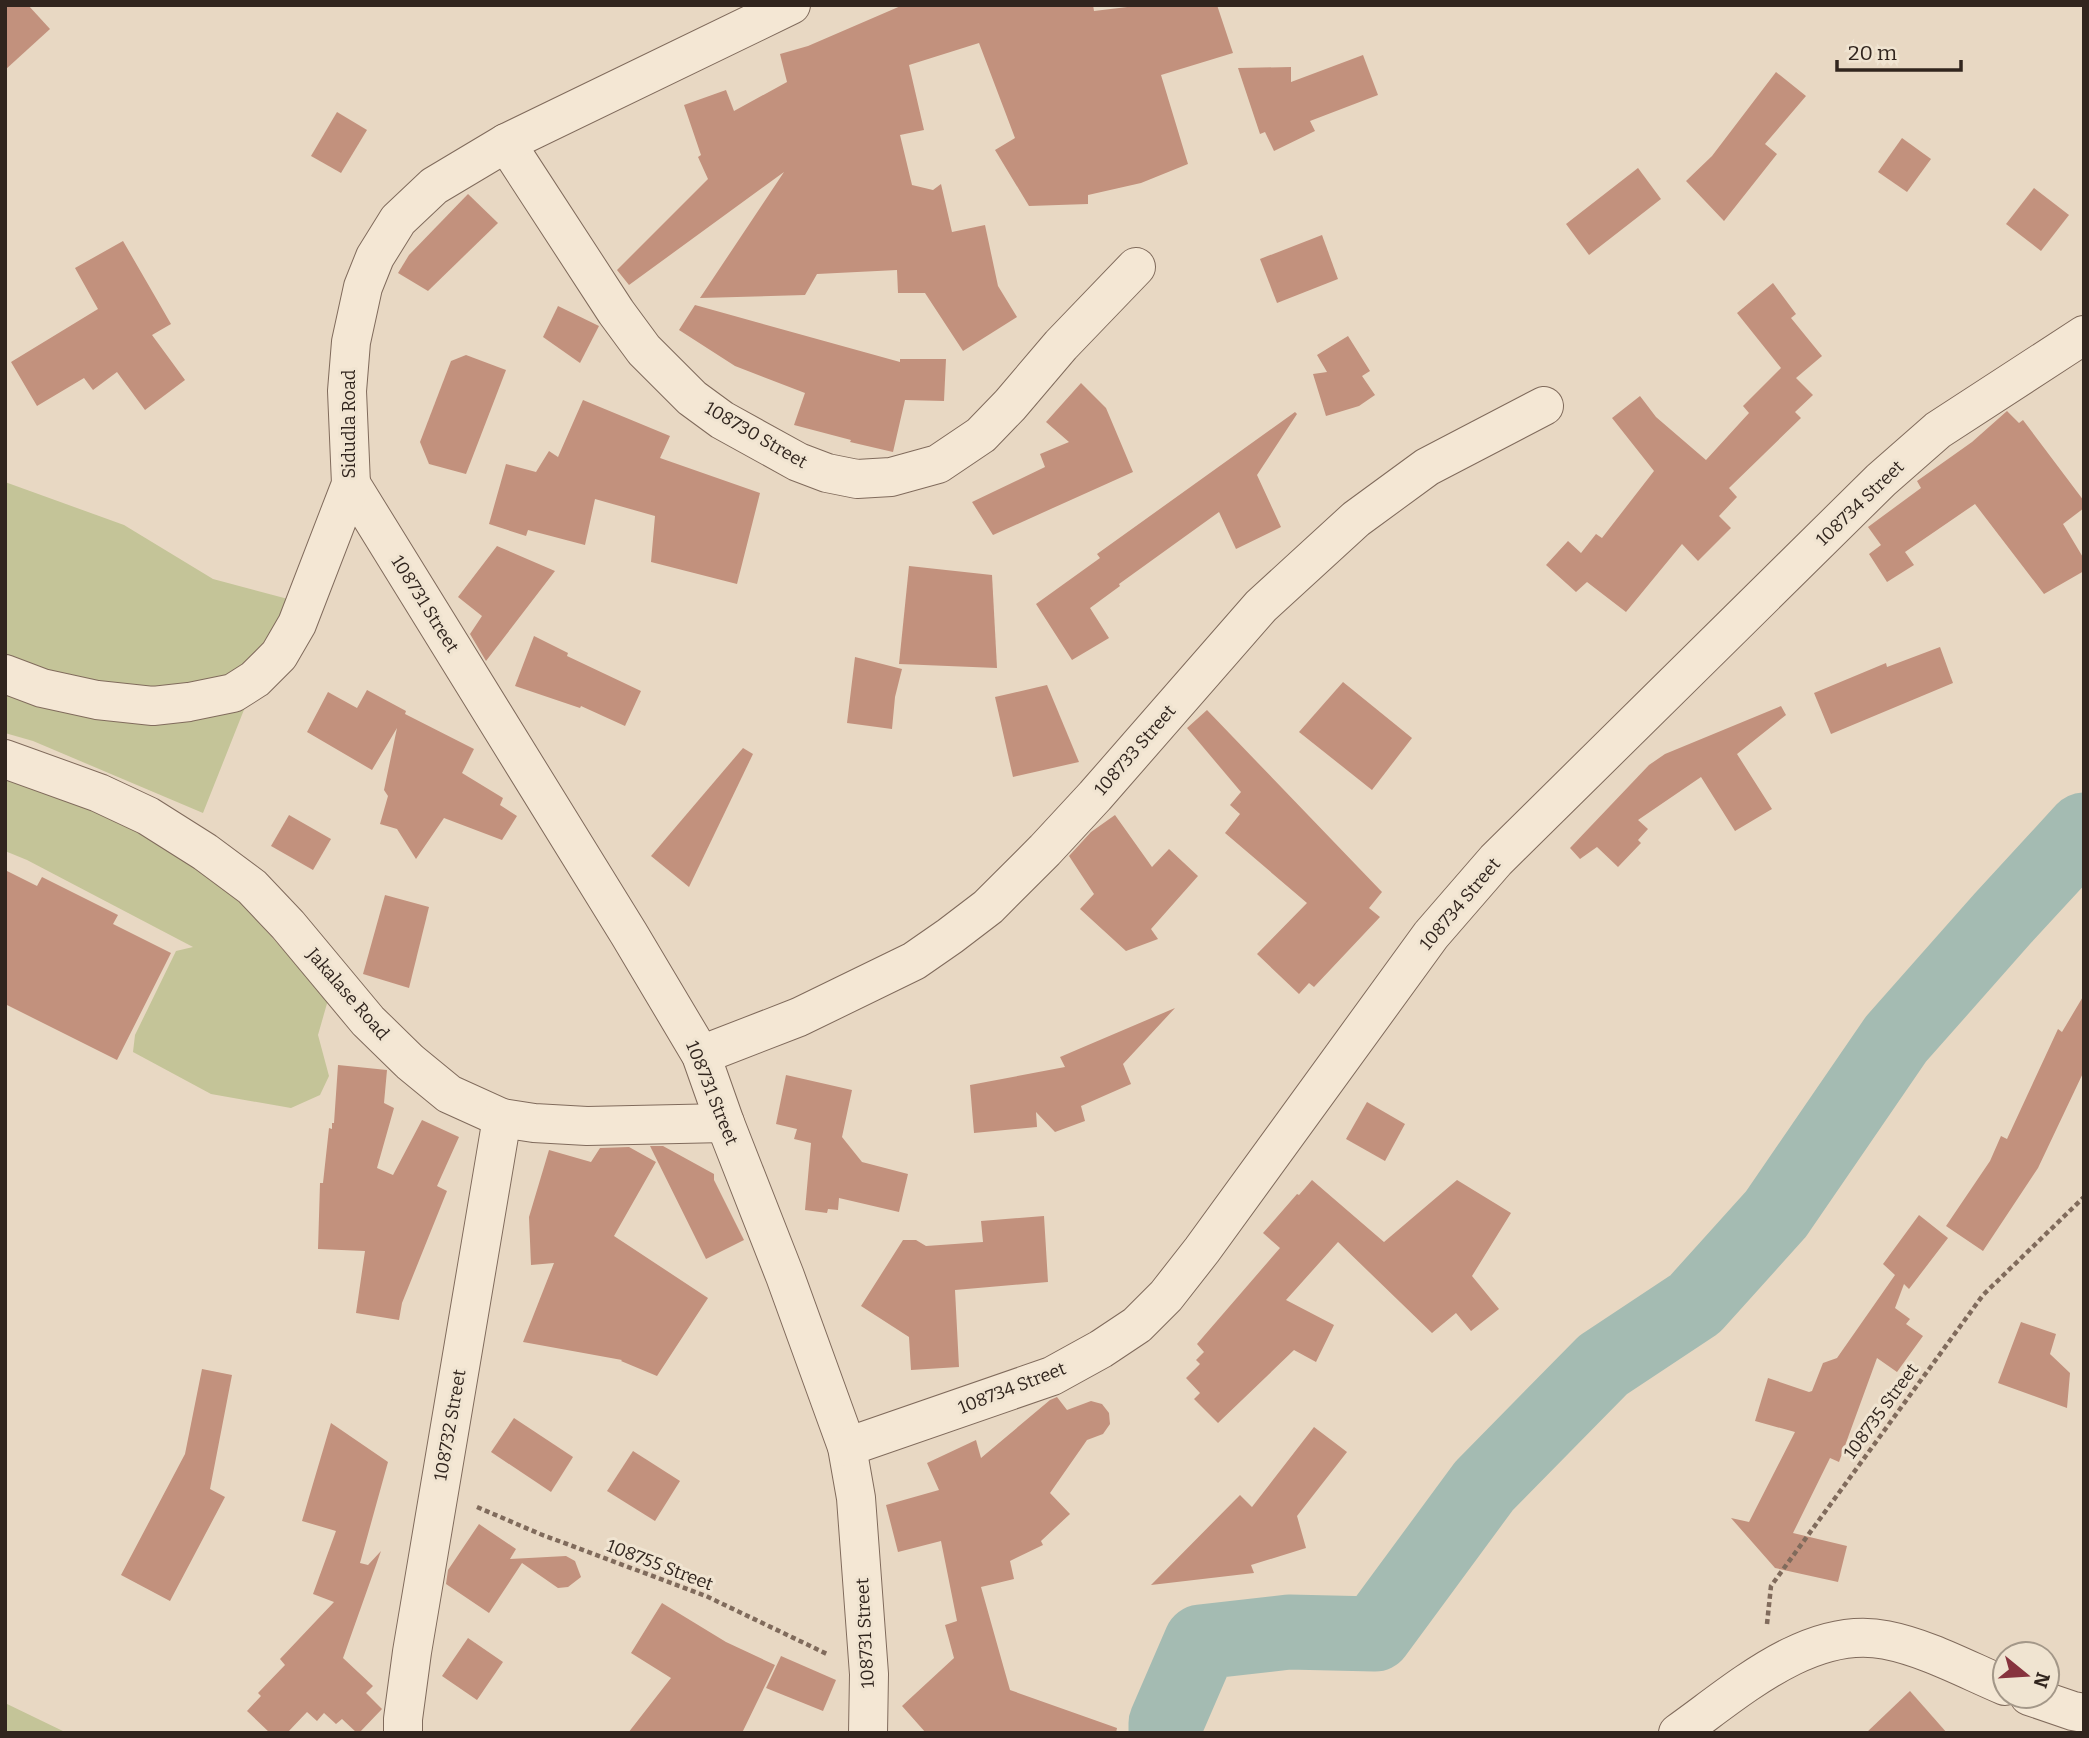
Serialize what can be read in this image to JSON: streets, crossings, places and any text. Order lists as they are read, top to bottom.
{
  "streets": {
    "street": [
      "Sidudla Road",
      "108730 Street",
      "108734 Street",
      "108731 Street",
      "108733 Street",
      "Jakalase Road",
      "108732 Street"
    ],
    "path": ["108735 Street", "108755 Street"]
  },
  "crossings": [
    ["Sidudla Road", "108730 Street"],
    ["Sidudla Road", "108731 Street"],
    ["108734 Street", "108731 Street"],
    ["108731 Street", "108733 Street"],
    ["108731 Street", "Jakalase Road"],
    ["108731 Street", "108755 Street"],
    ["Jakalase Road", "108732 Street"],
    ["108732 Street", "108755 Street"]
  ],
  "scale_bar": "20 m",
  "north": "right"
}
